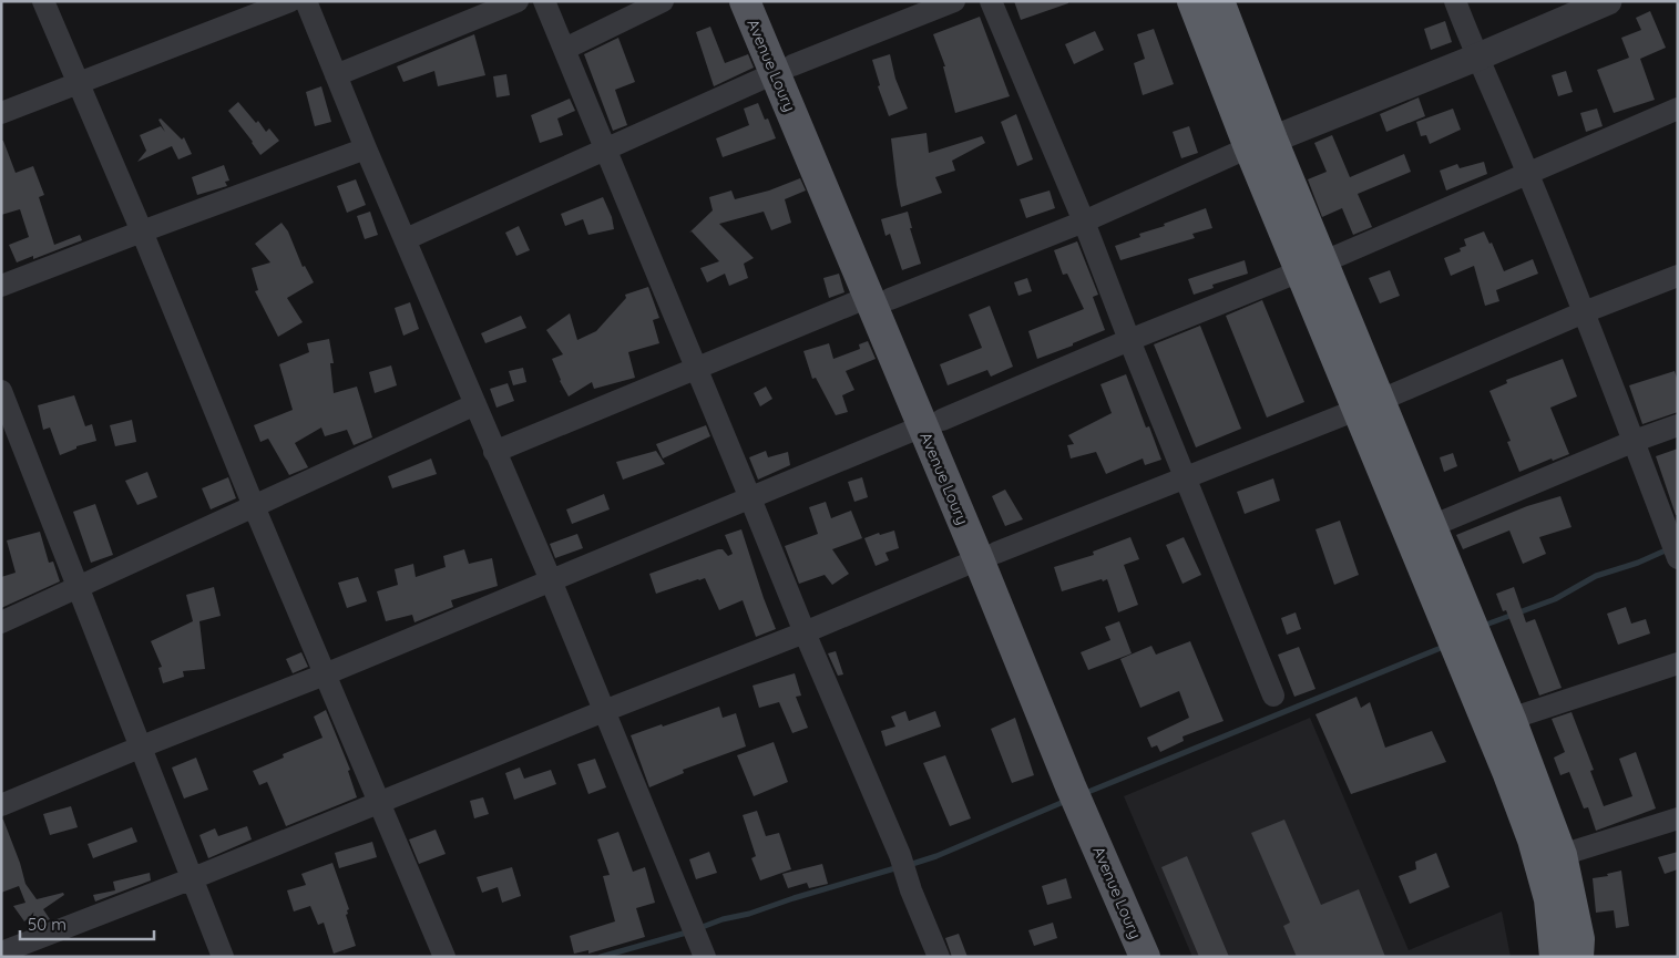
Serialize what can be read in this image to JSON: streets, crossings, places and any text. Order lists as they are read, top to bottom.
{
  "streets": {
    "main road": ["Avenue Loury"]
  },
  "scale_bar": "50 m"
}
